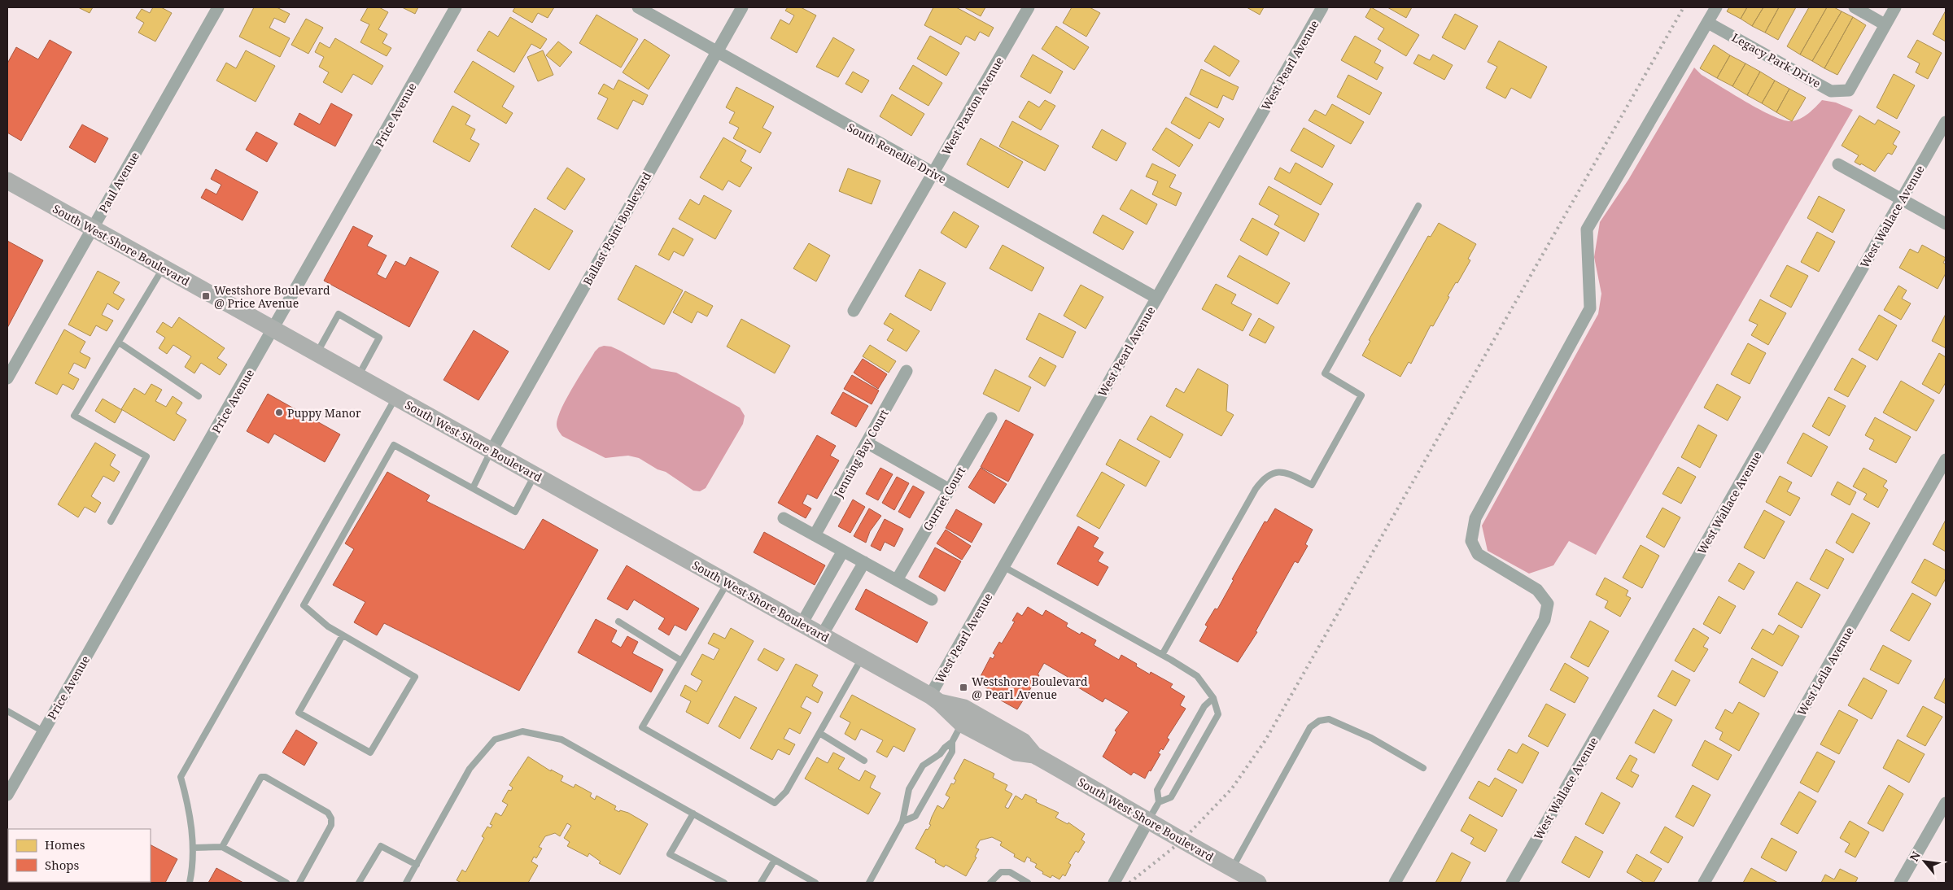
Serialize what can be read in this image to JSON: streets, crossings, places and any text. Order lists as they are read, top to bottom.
{
  "streets": {
    "street": [
      "Legacy Park Drive",
      "West Pearl Avenue",
      "West Paxton Avenue",
      "Price Avenue",
      "South Renellie Drive",
      "Paul Avenue",
      "West Wallace Avenue",
      "Ballast Point Boulevard",
      "South West Shore Boulevard",
      "Jenning Bay Court",
      "Gurnet Court",
      "West Leila Avenue"
    ]
  },
  "crossings": [
    ["West Pearl Avenue", "South Renellie Drive"],
    ["West Pearl Avenue", "South West Shore Boulevard"],
    ["West Paxton Avenue", "South Renellie Drive"],
    ["Price Avenue", "South West Shore Boulevard"],
    ["South Renellie Drive", "Ballast Point Boulevard"],
    ["Paul Avenue", "South West Shore Boulevard"],
    ["Ballast Point Boulevard", "South West Shore Boulevard"]
  ],
  "places": {
    "transit": ["Westshore Boulevard @ Price Avenue", "Westshore Boulevard @ Pearl Avenue"],
    "other": ["Puppy Manor"]
  },
  "legend": ["Homes", "Shops"],
  "north": "top left"
}
